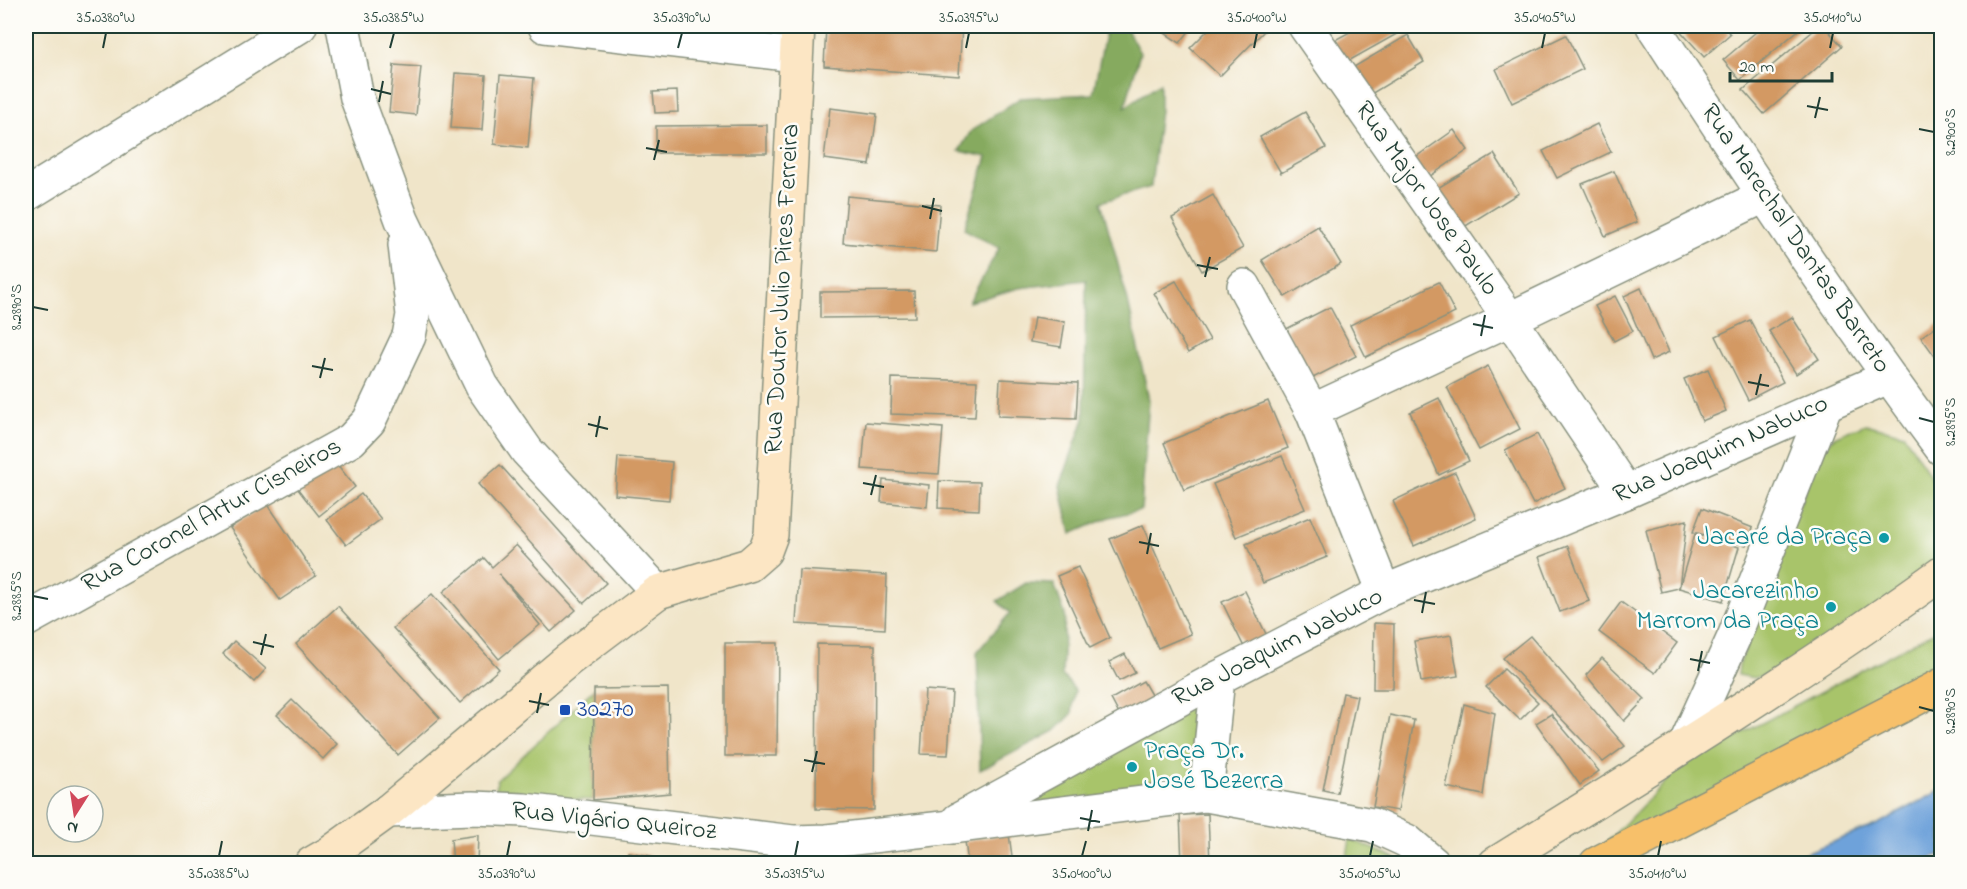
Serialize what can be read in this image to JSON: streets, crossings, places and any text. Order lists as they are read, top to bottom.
{
  "streets": {
    "street": [
      "Rua Major Jose Paulo",
      "Rua Marechal Dantas Barreto",
      "Rua Doutor Julio Pires Ferreira",
      "Rua Joaquim Nabuco",
      "Rua Coronel Artur Cisneiros",
      "Rua Vigário Queiroz"
    ]
  },
  "crossings": [
    ["Rua Major Jose Paulo", "Rua Joaquim Nabuco"],
    ["Rua Marechal Dantas Barreto", "Rua Joaquim Nabuco"],
    ["Rua Joaquim Nabuco", "Rua Vigário Queiroz"]
  ],
  "places": {
    "other": ["Jacaré da Praça", "Jacarezinho Marrom da Praça", "Praça Dr. José Bezerra"],
    "transit": ["30270"]
  },
  "scale_bar": "20 m",
  "north": "bottom",
  "coordinates": [
    "35.0380°W",
    "35.0385°W",
    "35.0390°W",
    "35.0395°W",
    "35.0400°W",
    "35.0405°W",
    "35.0410°W",
    "8.2900°S",
    "8.2890°S",
    "8.2895°S",
    "8.2885°S"
  ]
}
